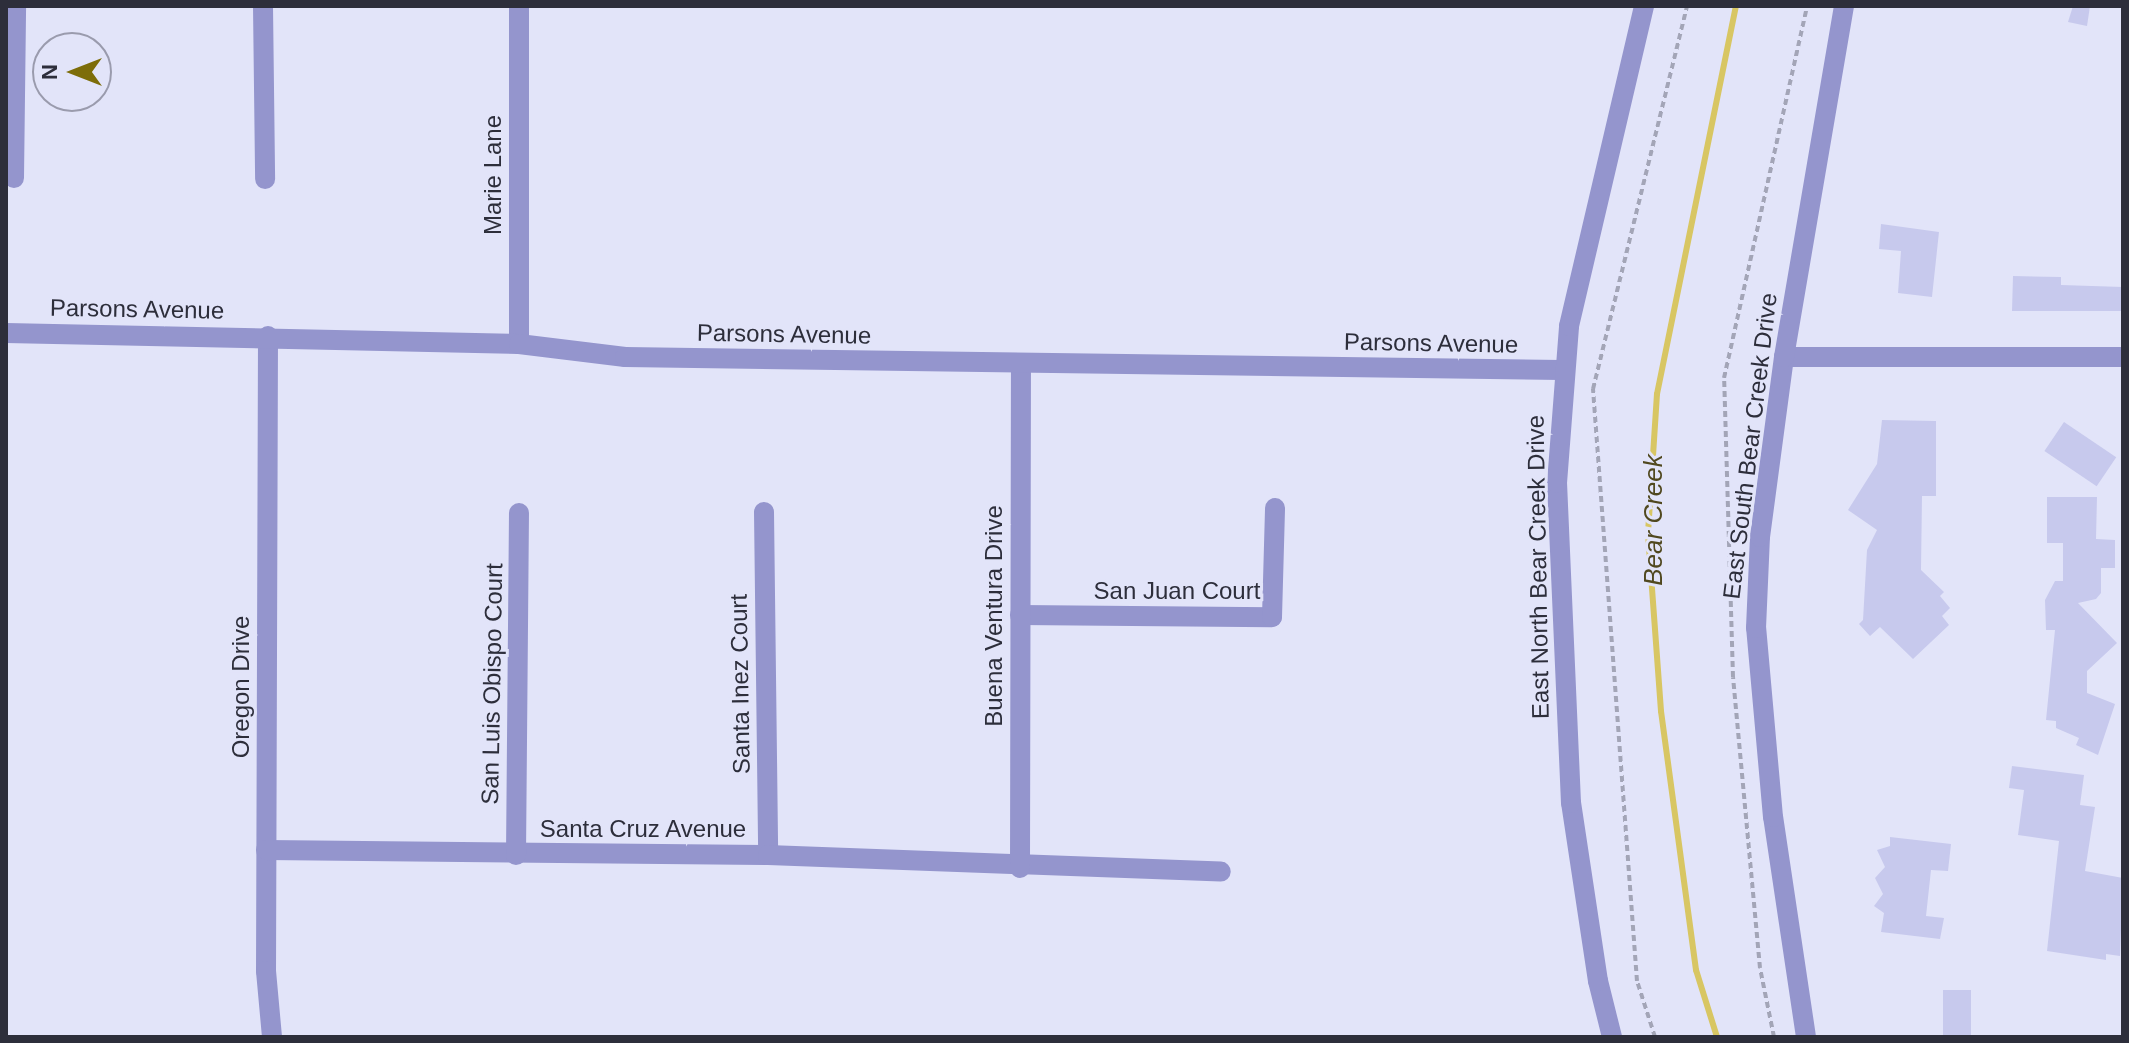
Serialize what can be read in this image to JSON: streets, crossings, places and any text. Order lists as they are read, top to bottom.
{
  "streets": {
    "street": [
      "Marie Lane",
      "Parsons Avenue",
      "East South Bear Creek Drive",
      "East North Bear Creek Drive",
      "San Juan Court",
      "Buena Ventura Drive",
      "San Luis Obispo Court",
      "Santa Inez Court",
      "Oregon Drive",
      "Santa Cruz Avenue"
    ]
  },
  "crossings": [
    ["Marie Lane", "Parsons Avenue"],
    ["Parsons Avenue", "East North Bear Creek Drive"],
    ["Parsons Avenue", "Buena Ventura Drive"],
    ["Parsons Avenue", "Oregon Drive"],
    ["San Juan Court", "Buena Ventura Drive"],
    ["Buena Ventura Drive", "Santa Cruz Avenue"],
    ["San Luis Obispo Court", "Santa Cruz Avenue"],
    ["Santa Inez Court", "Santa Cruz Avenue"],
    ["Oregon Drive", "Santa Cruz Avenue"]
  ],
  "water": ["Bear Creek"],
  "north": "left"
}
